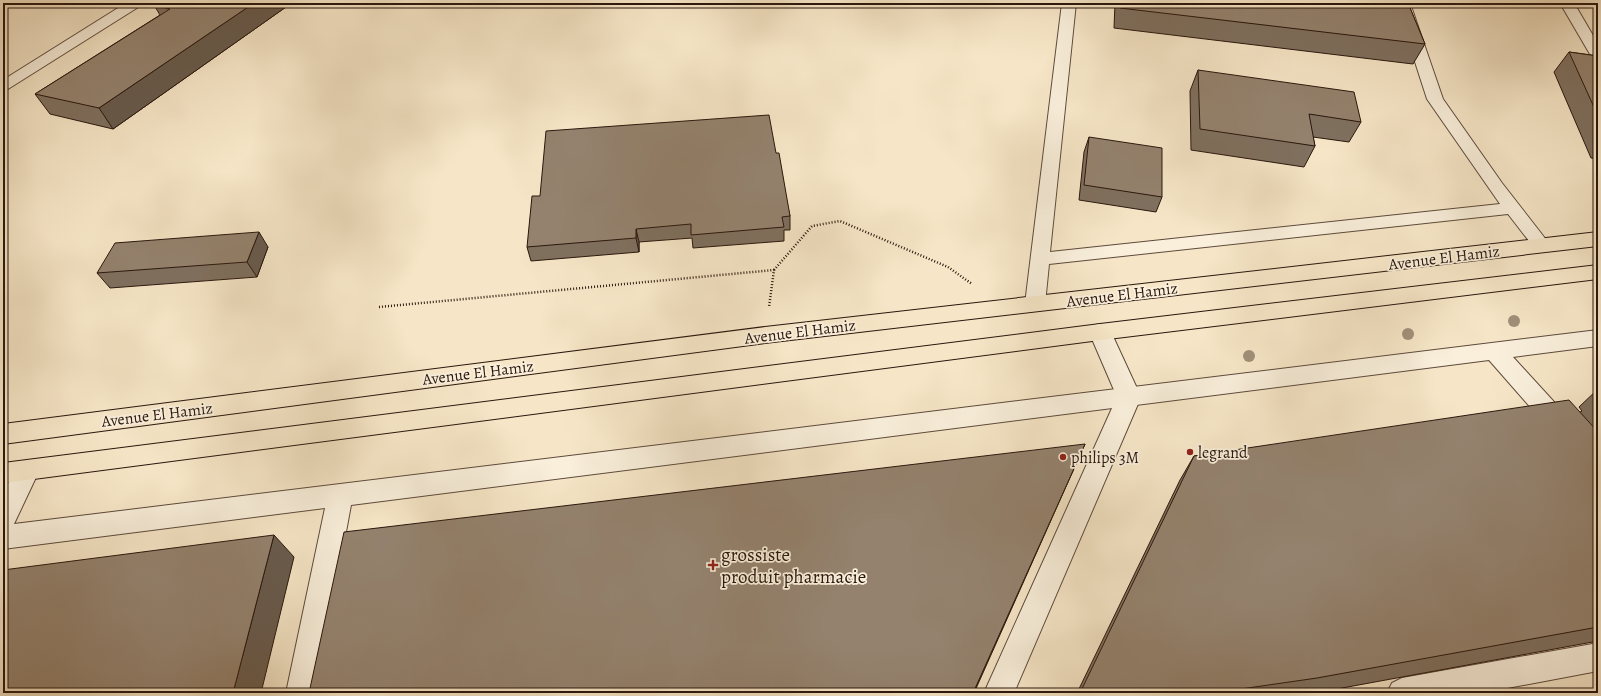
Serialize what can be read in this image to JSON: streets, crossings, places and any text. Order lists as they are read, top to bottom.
{
  "streets": {
    "highway": ["Avenue El Hamiz"]
  },
  "places": {
    "other": ["legrand", "philips 3M"],
    "health": ["grossiste produit pharmacie"]
  }
}
